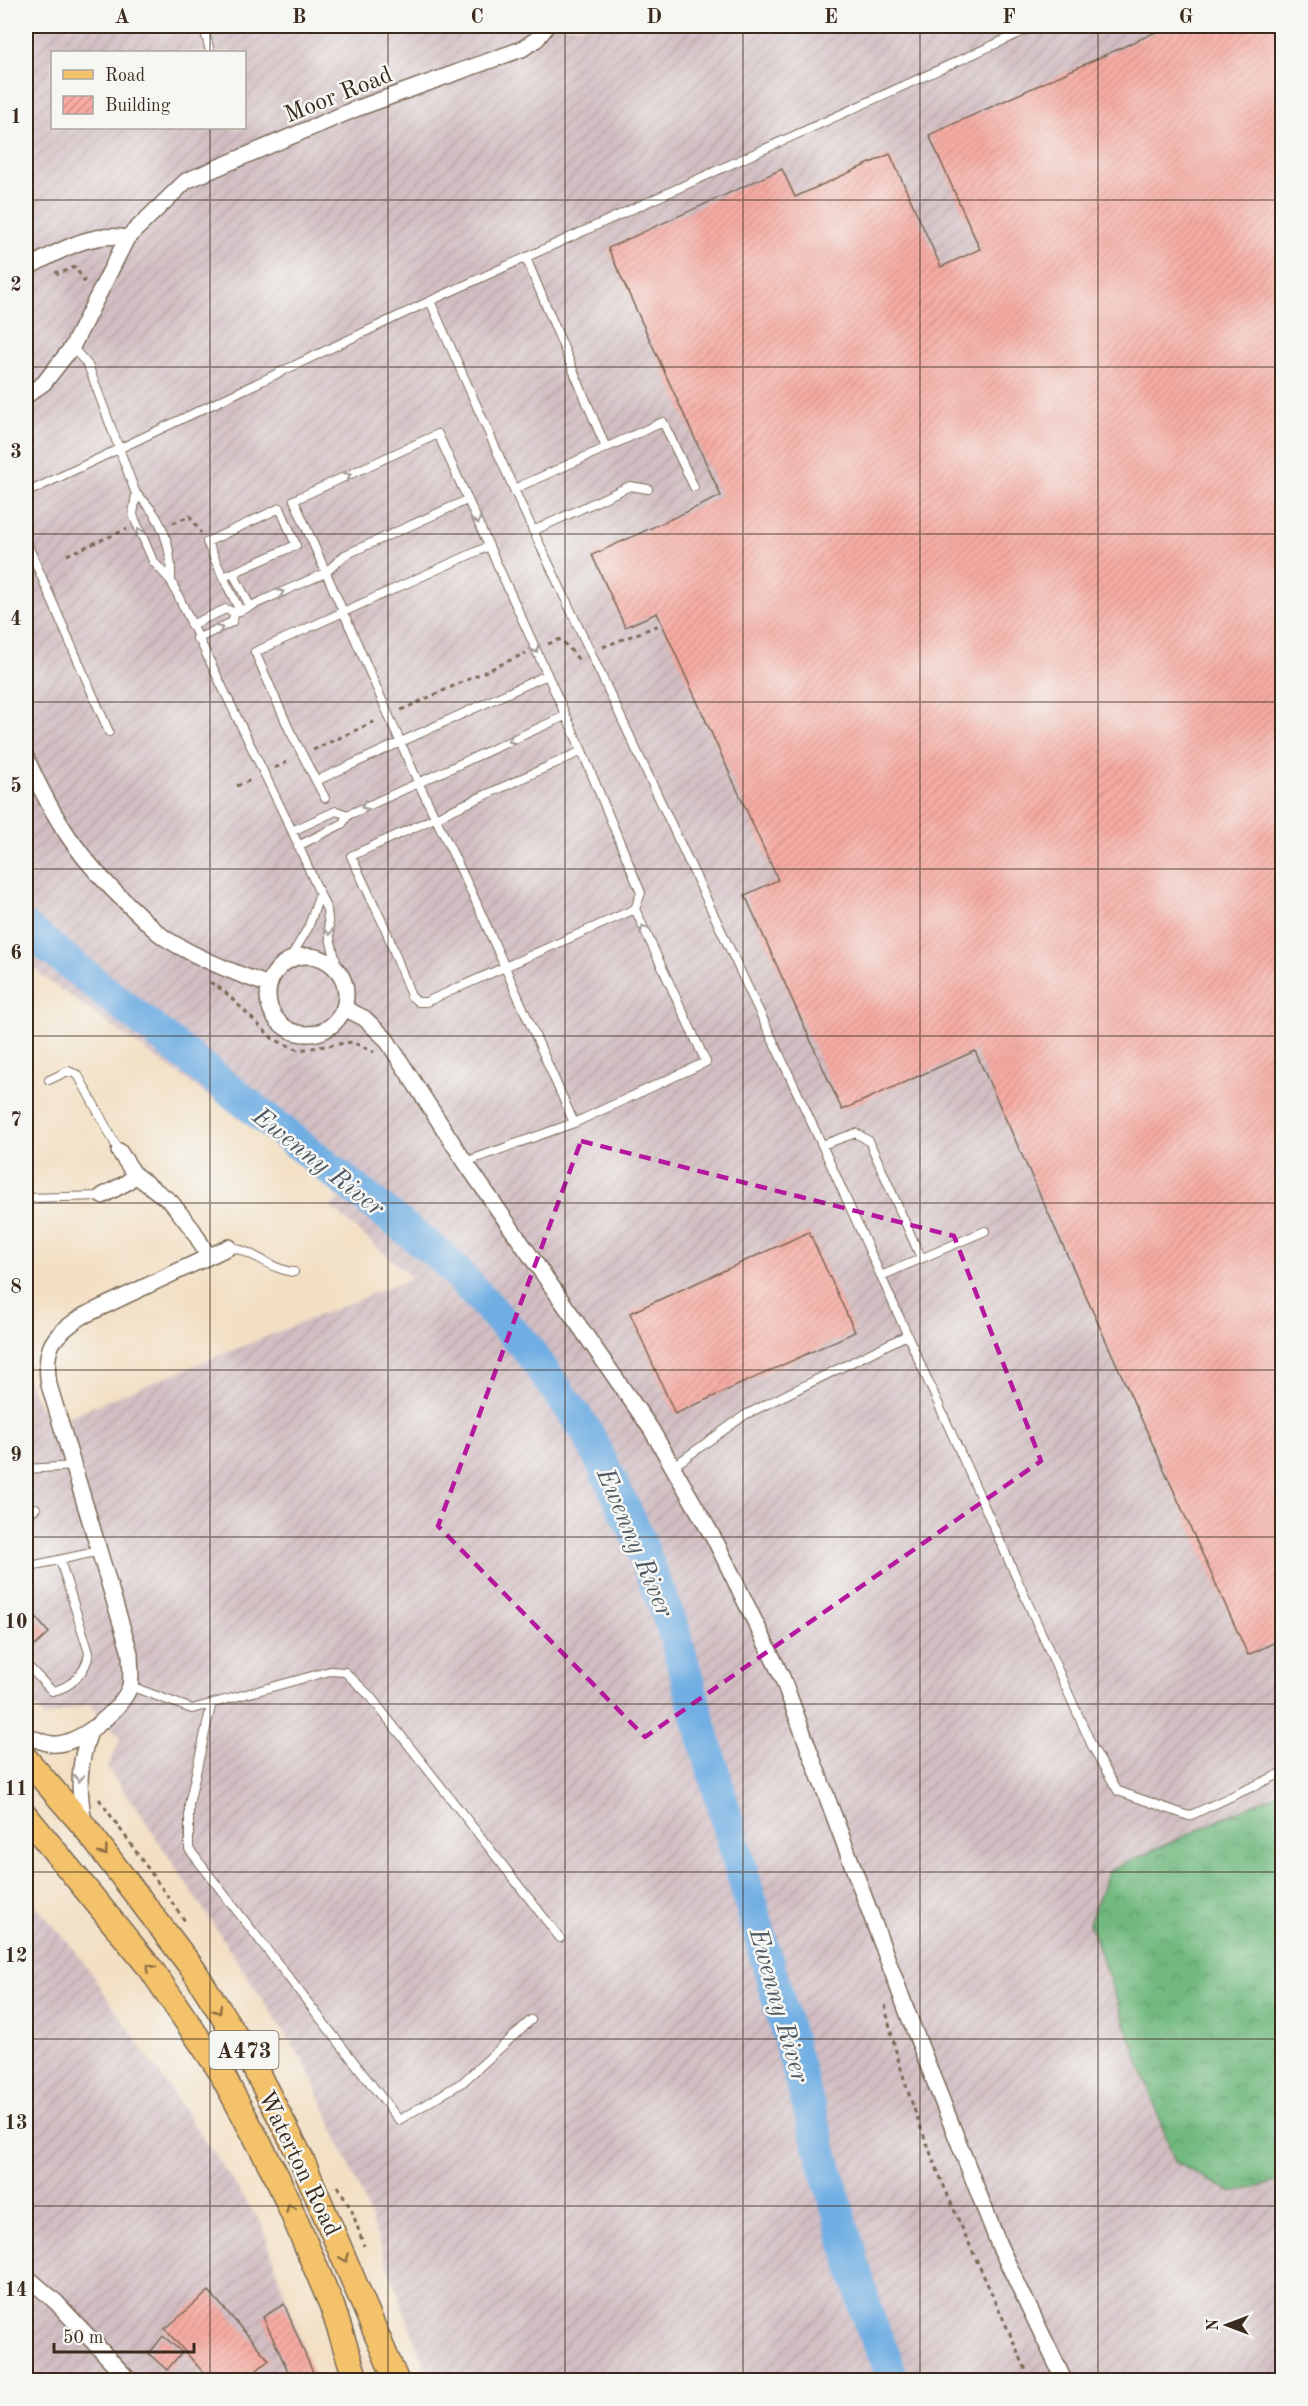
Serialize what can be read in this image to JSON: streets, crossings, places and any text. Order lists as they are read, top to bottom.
{
  "streets": {
    "main road": ["A473", "Waterton Road"],
    "street": ["Moor Road"]
  },
  "water": ["Ewenny River"],
  "legend": ["Road", "Building"],
  "scale_bar": "50 m",
  "north": "left",
  "grid": {
    "columns": [
      "A",
      "B",
      "C",
      "D",
      "E",
      "F",
      "G"
    ],
    "rows": [
      "1",
      "2",
      "3",
      "4",
      "5",
      "6",
      "7",
      "8",
      "9",
      "10",
      "11",
      "12",
      "13",
      "14"
    ]
  }
}
